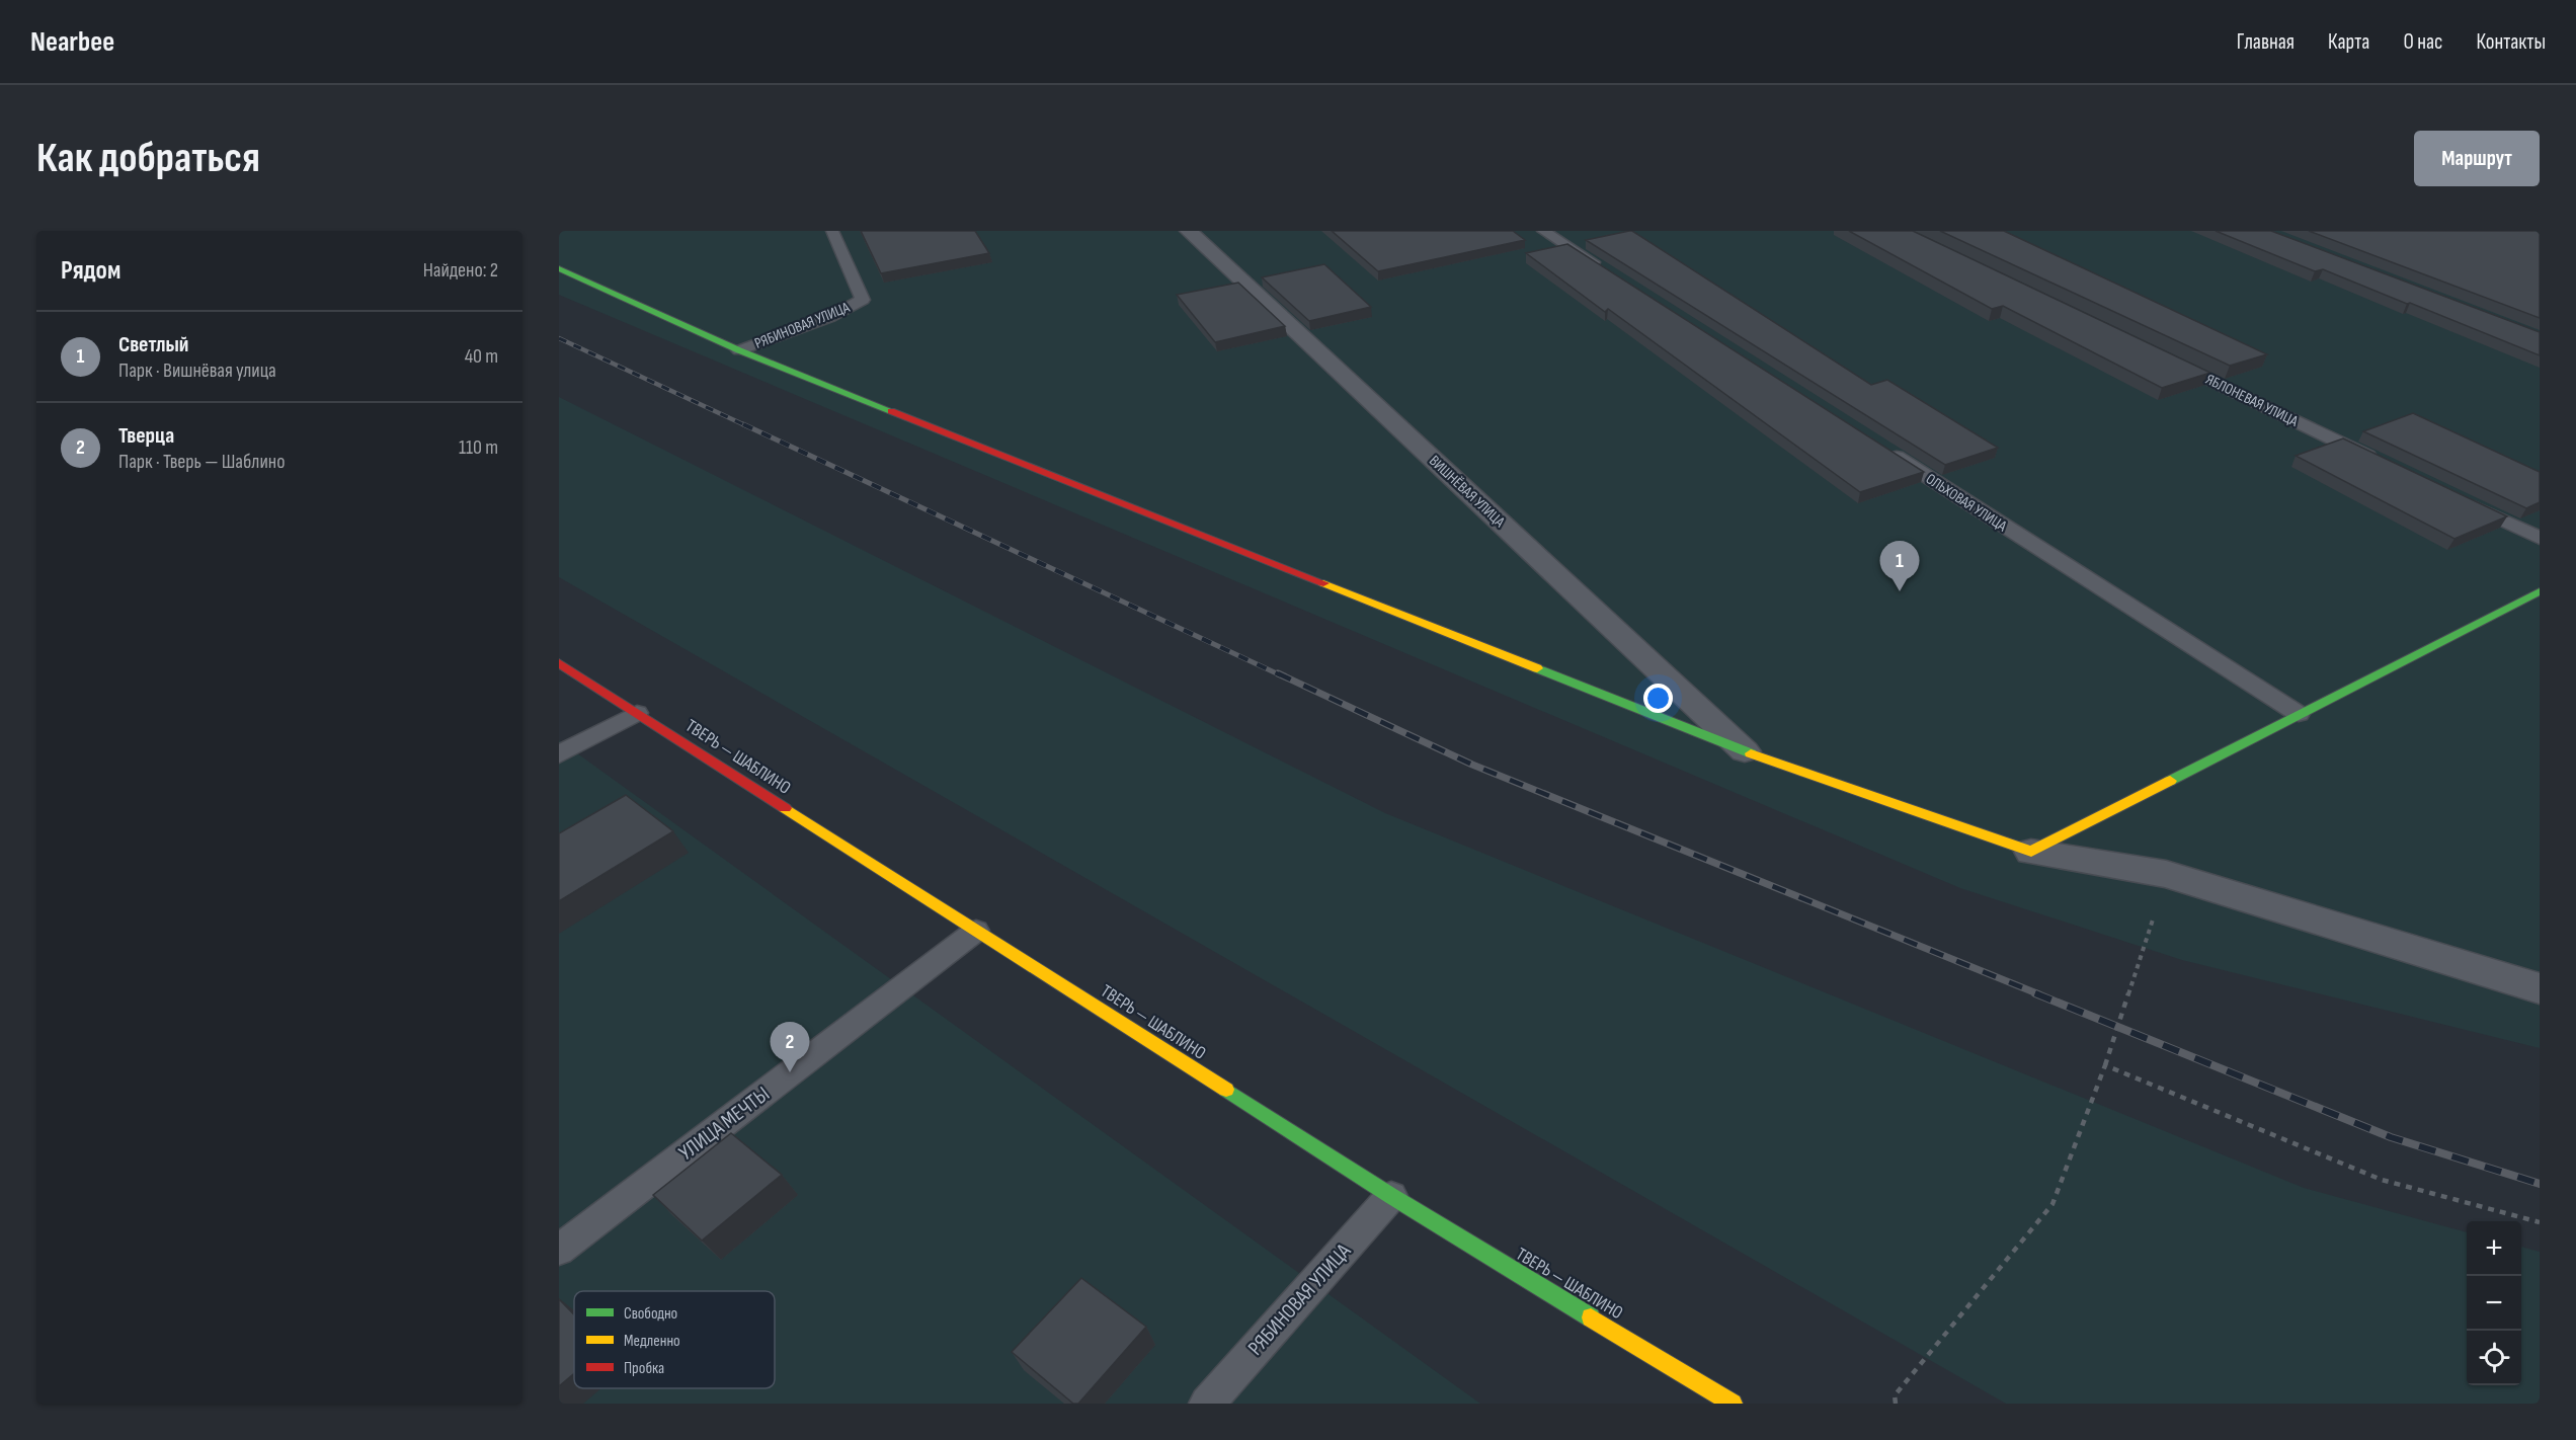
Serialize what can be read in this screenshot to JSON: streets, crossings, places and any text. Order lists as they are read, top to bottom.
{
  "streets": {
    "street": ["ВИШНЁВАЯ УЛИЦА", "ТВЕРЬ — ШАБЛИНО"],
    "lane": [
      "РЯБИНОВАЯ УЛИЦА",
      "ЯБЛОНЕВАЯ УЛИЦА",
      "ОЛЬХОВАЯ УЛИЦА",
      "УЛИЦА МЕЧТЫ"
    ]
  },
  "crossings": [
    ["РЯБИНОВАЯ УЛИЦА", "ТВЕРЬ — ШАБЛИНО"],
    ["ТВЕРЬ — ШАБЛИНО", "УЛИЦА МЕЧТЫ"]
  ],
  "legend": ["Свободно", "Медленно", "Пробка"],
  "page": {
    "header": "Nearbee",
    "nav": [
      "Главная",
      "Карта",
      "О нас",
      "Контакты"
    ],
    "buttons": "Маршрут",
    "title": "Как добраться",
    "heading": ["Рядом", "Найдено: 2"],
    "list": [
      {
        "mark": "1",
        "name": "Светлый",
        "note": "Парк · Вишнёвая улица",
        "value": "40 m"
      },
      {
        "mark": "2",
        "name": "Тверца",
        "note": "Парк · Тверь — Шаблино",
        "value": "110 m"
      }
    ],
    "pins": ["1", "2"],
    "map_buttons": ["+", "−"]
  }
}
